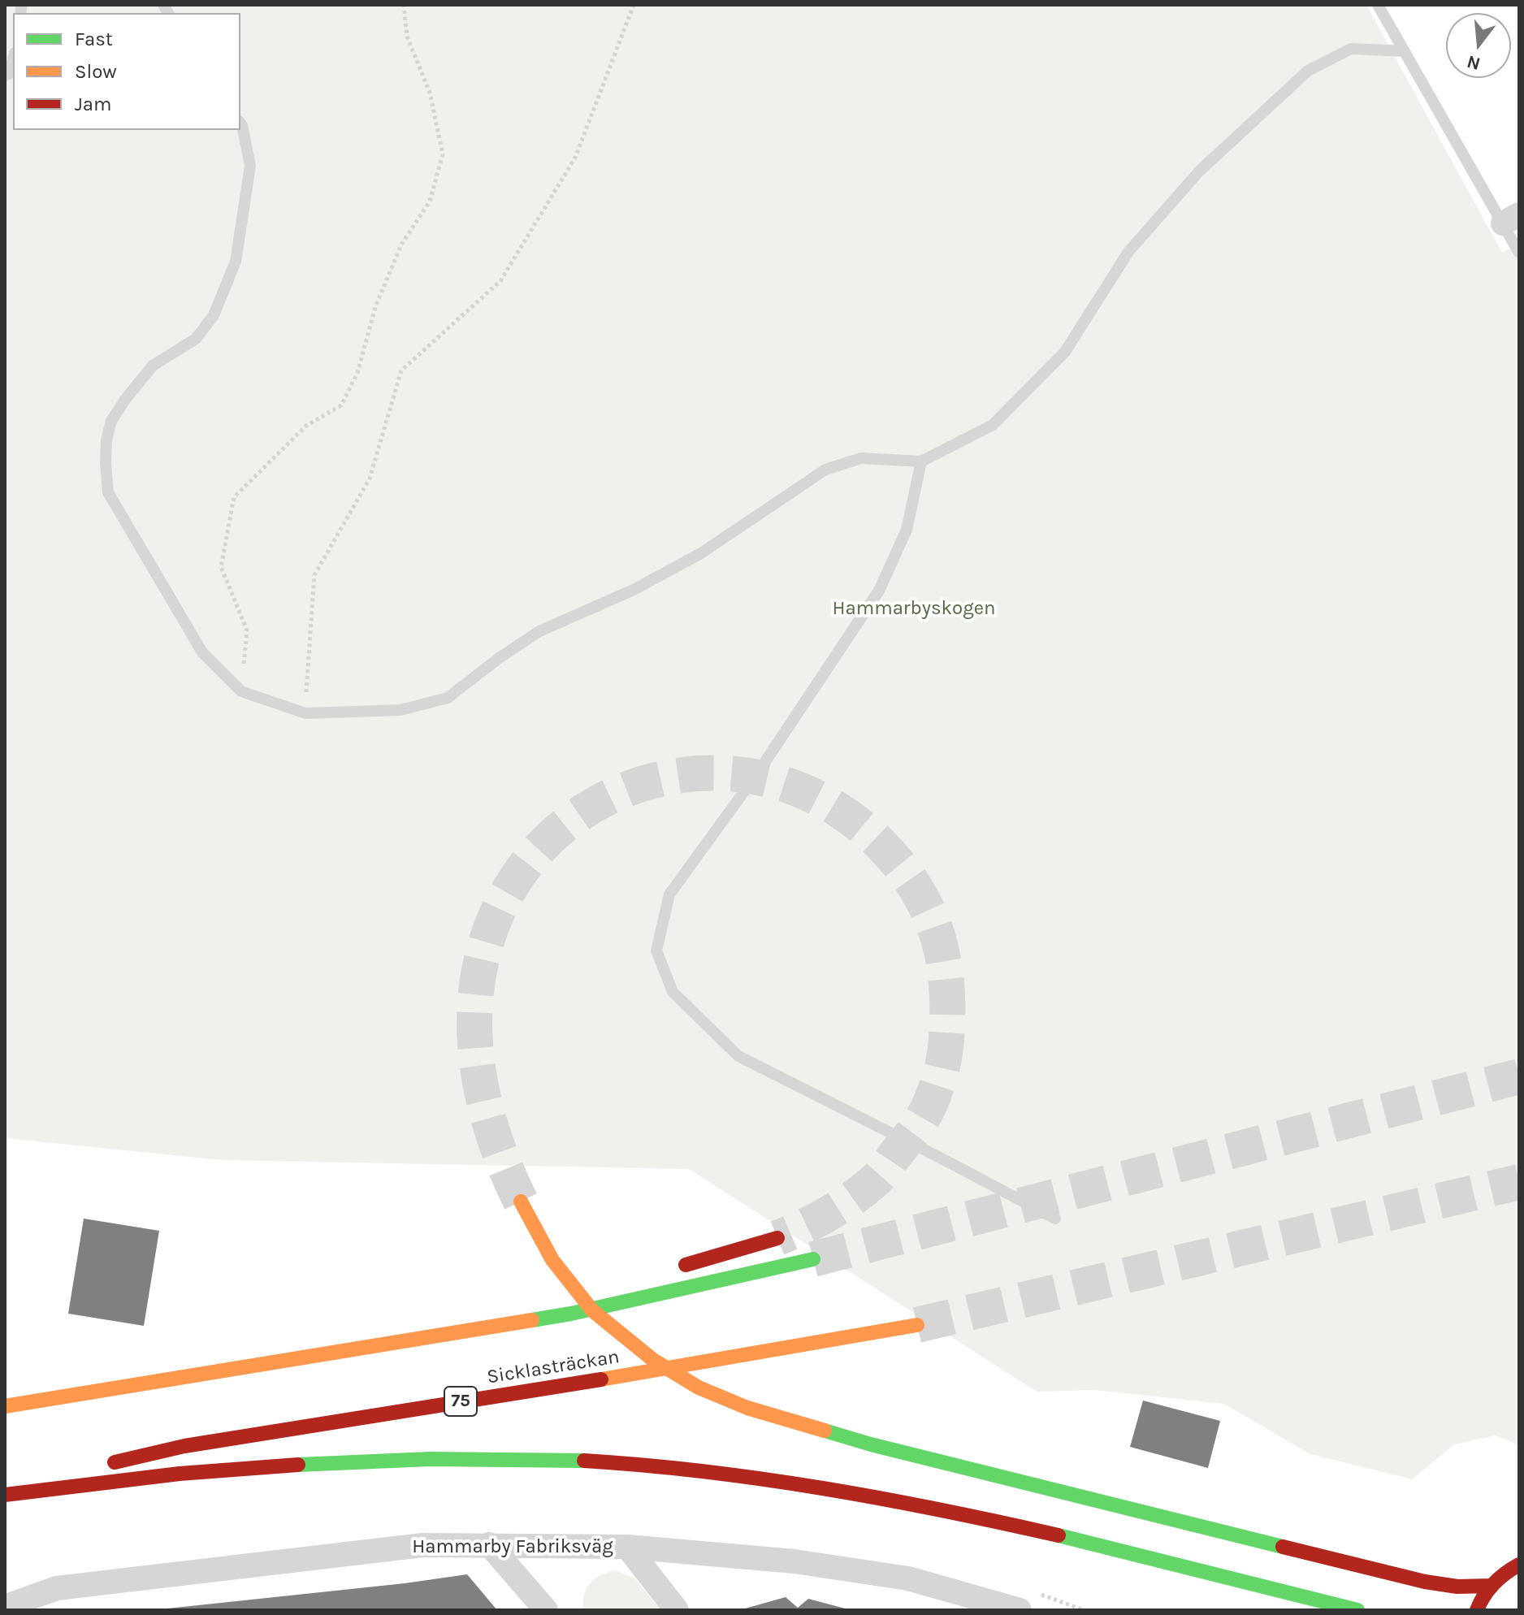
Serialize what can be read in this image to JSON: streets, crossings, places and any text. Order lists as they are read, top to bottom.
{
  "streets": {
    "main road": ["Sicklasträckan", "75"],
    "street": ["Hammarby Fabriksväg"]
  },
  "parks": ["Hammarbyskogen"],
  "legend": ["Fast", "Slow", "Jam"],
  "north": "bottom"
}
